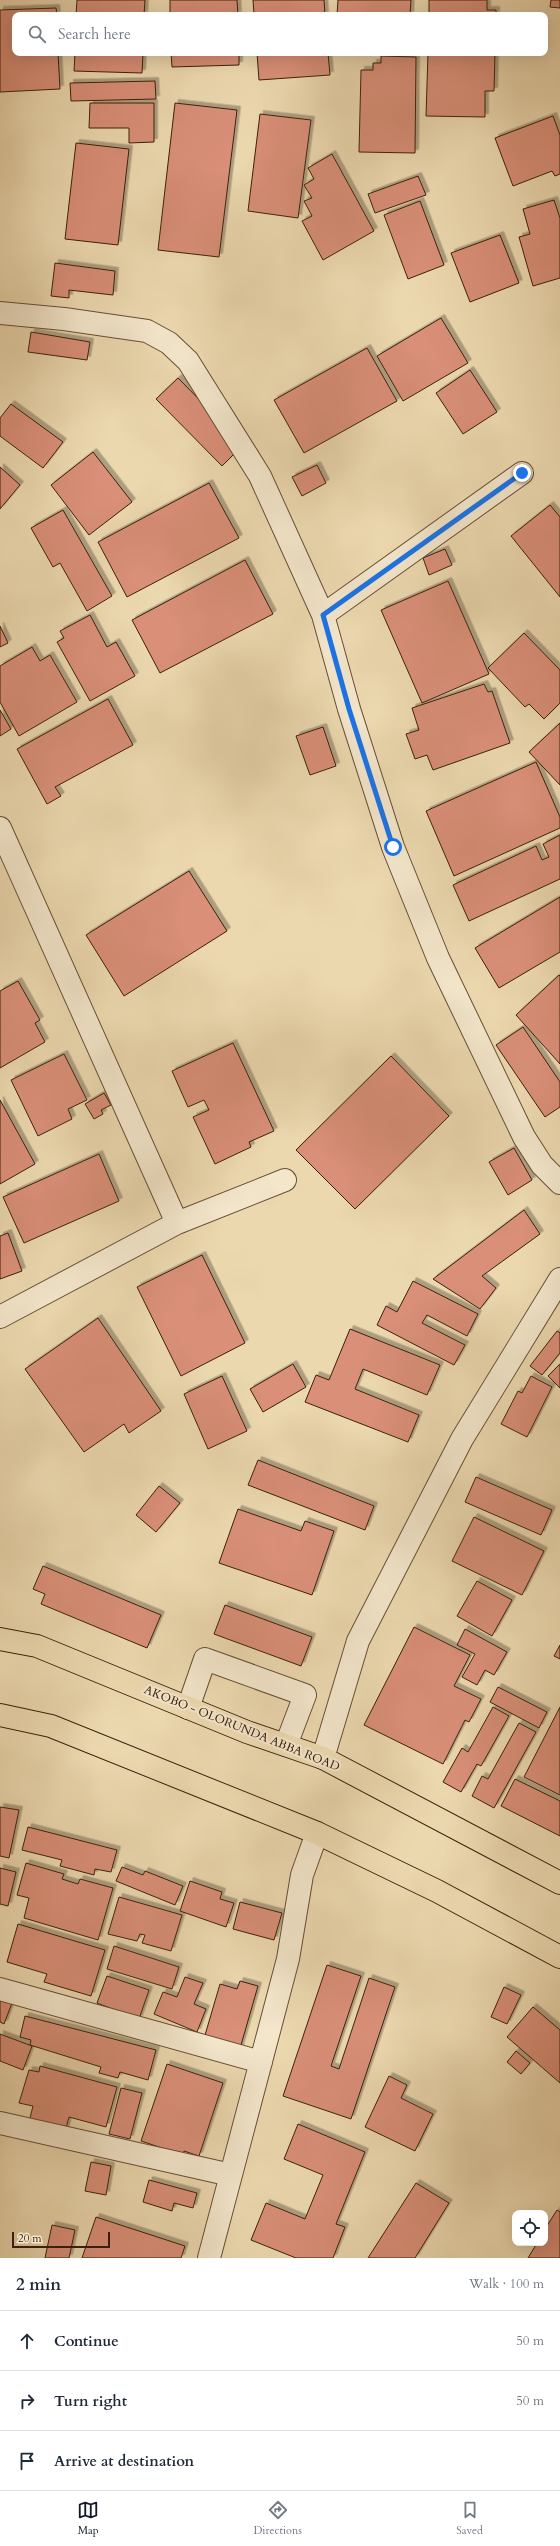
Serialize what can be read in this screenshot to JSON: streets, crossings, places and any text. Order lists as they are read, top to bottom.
{
  "streets": {
    "main road": ["AKOBO - OLORUNDA ABBA ROAD"]
  },
  "scale_bar": "20 m",
  "page": {
    "search": "Search here",
    "scale": "20 m",
    "heading": ["2 min", "Walk · 100 m"],
    "list": [
      ["Continue", "50 m"],
      ["Turn right", "50 m"],
      "Arrive at destination"
    ],
    "nav": ["Map", "Directions", "Saved"]
  }
}
